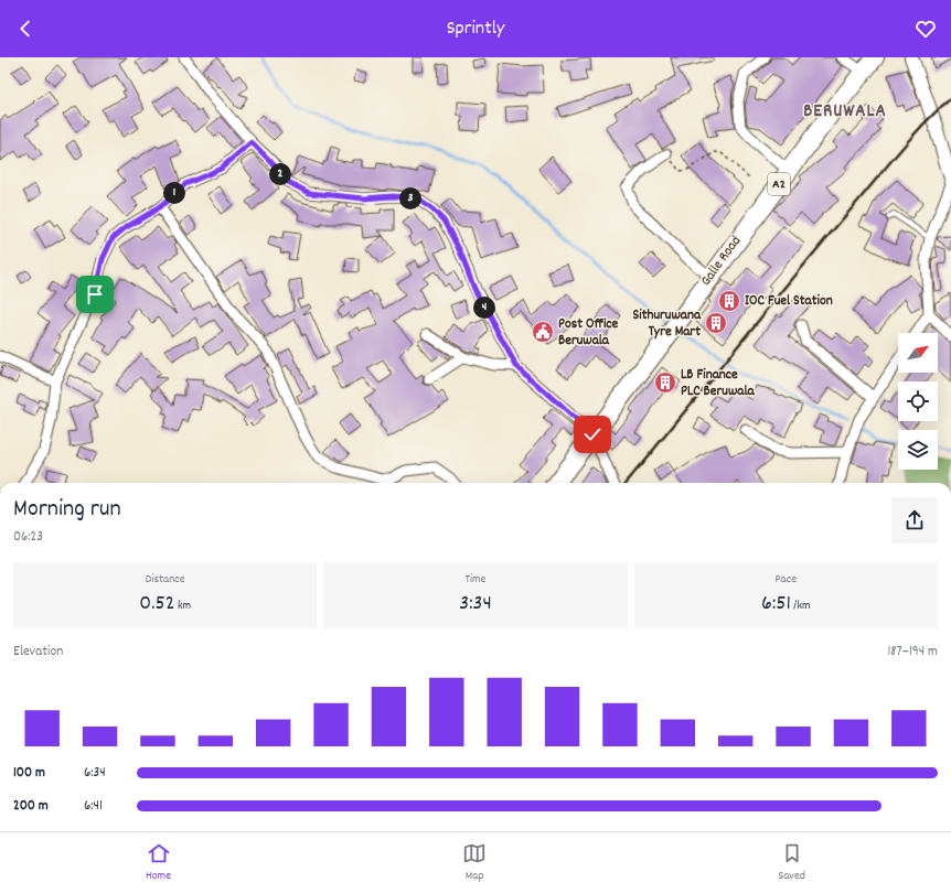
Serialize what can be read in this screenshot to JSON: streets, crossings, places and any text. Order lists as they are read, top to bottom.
{
  "streets": {
    "highway": ["A2", "Galle Road"]
  },
  "districts": ["BERUWALA"],
  "places": {
    "building": ["IOC Fuel Station", "Sithuruwana Tyre Mart", "LB Finance PLC Beruwala"],
    "public building": ["Post Office Beruwala"]
  },
  "north": "top right",
  "page": {
    "header": "Sprintly",
    "pins": [
      "2",
      "1",
      "3",
      "4"
    ],
    "heading": ["Morning run", "06:23"],
    "stats": [
      ["Distance", "0.52 km"],
      ["Time", "3:34"],
      ["Pace", "6:51 /km"]
    ],
    "chart": ["Elevation", "187–194 m"],
    "list": [
      {
        "name": "100 m",
        "note": "6:34"
      },
      {
        "name": "200 m",
        "note": "6:41"
      }
    ],
    "tabs": ["Home", "Map", "Saved"]
  }
}
